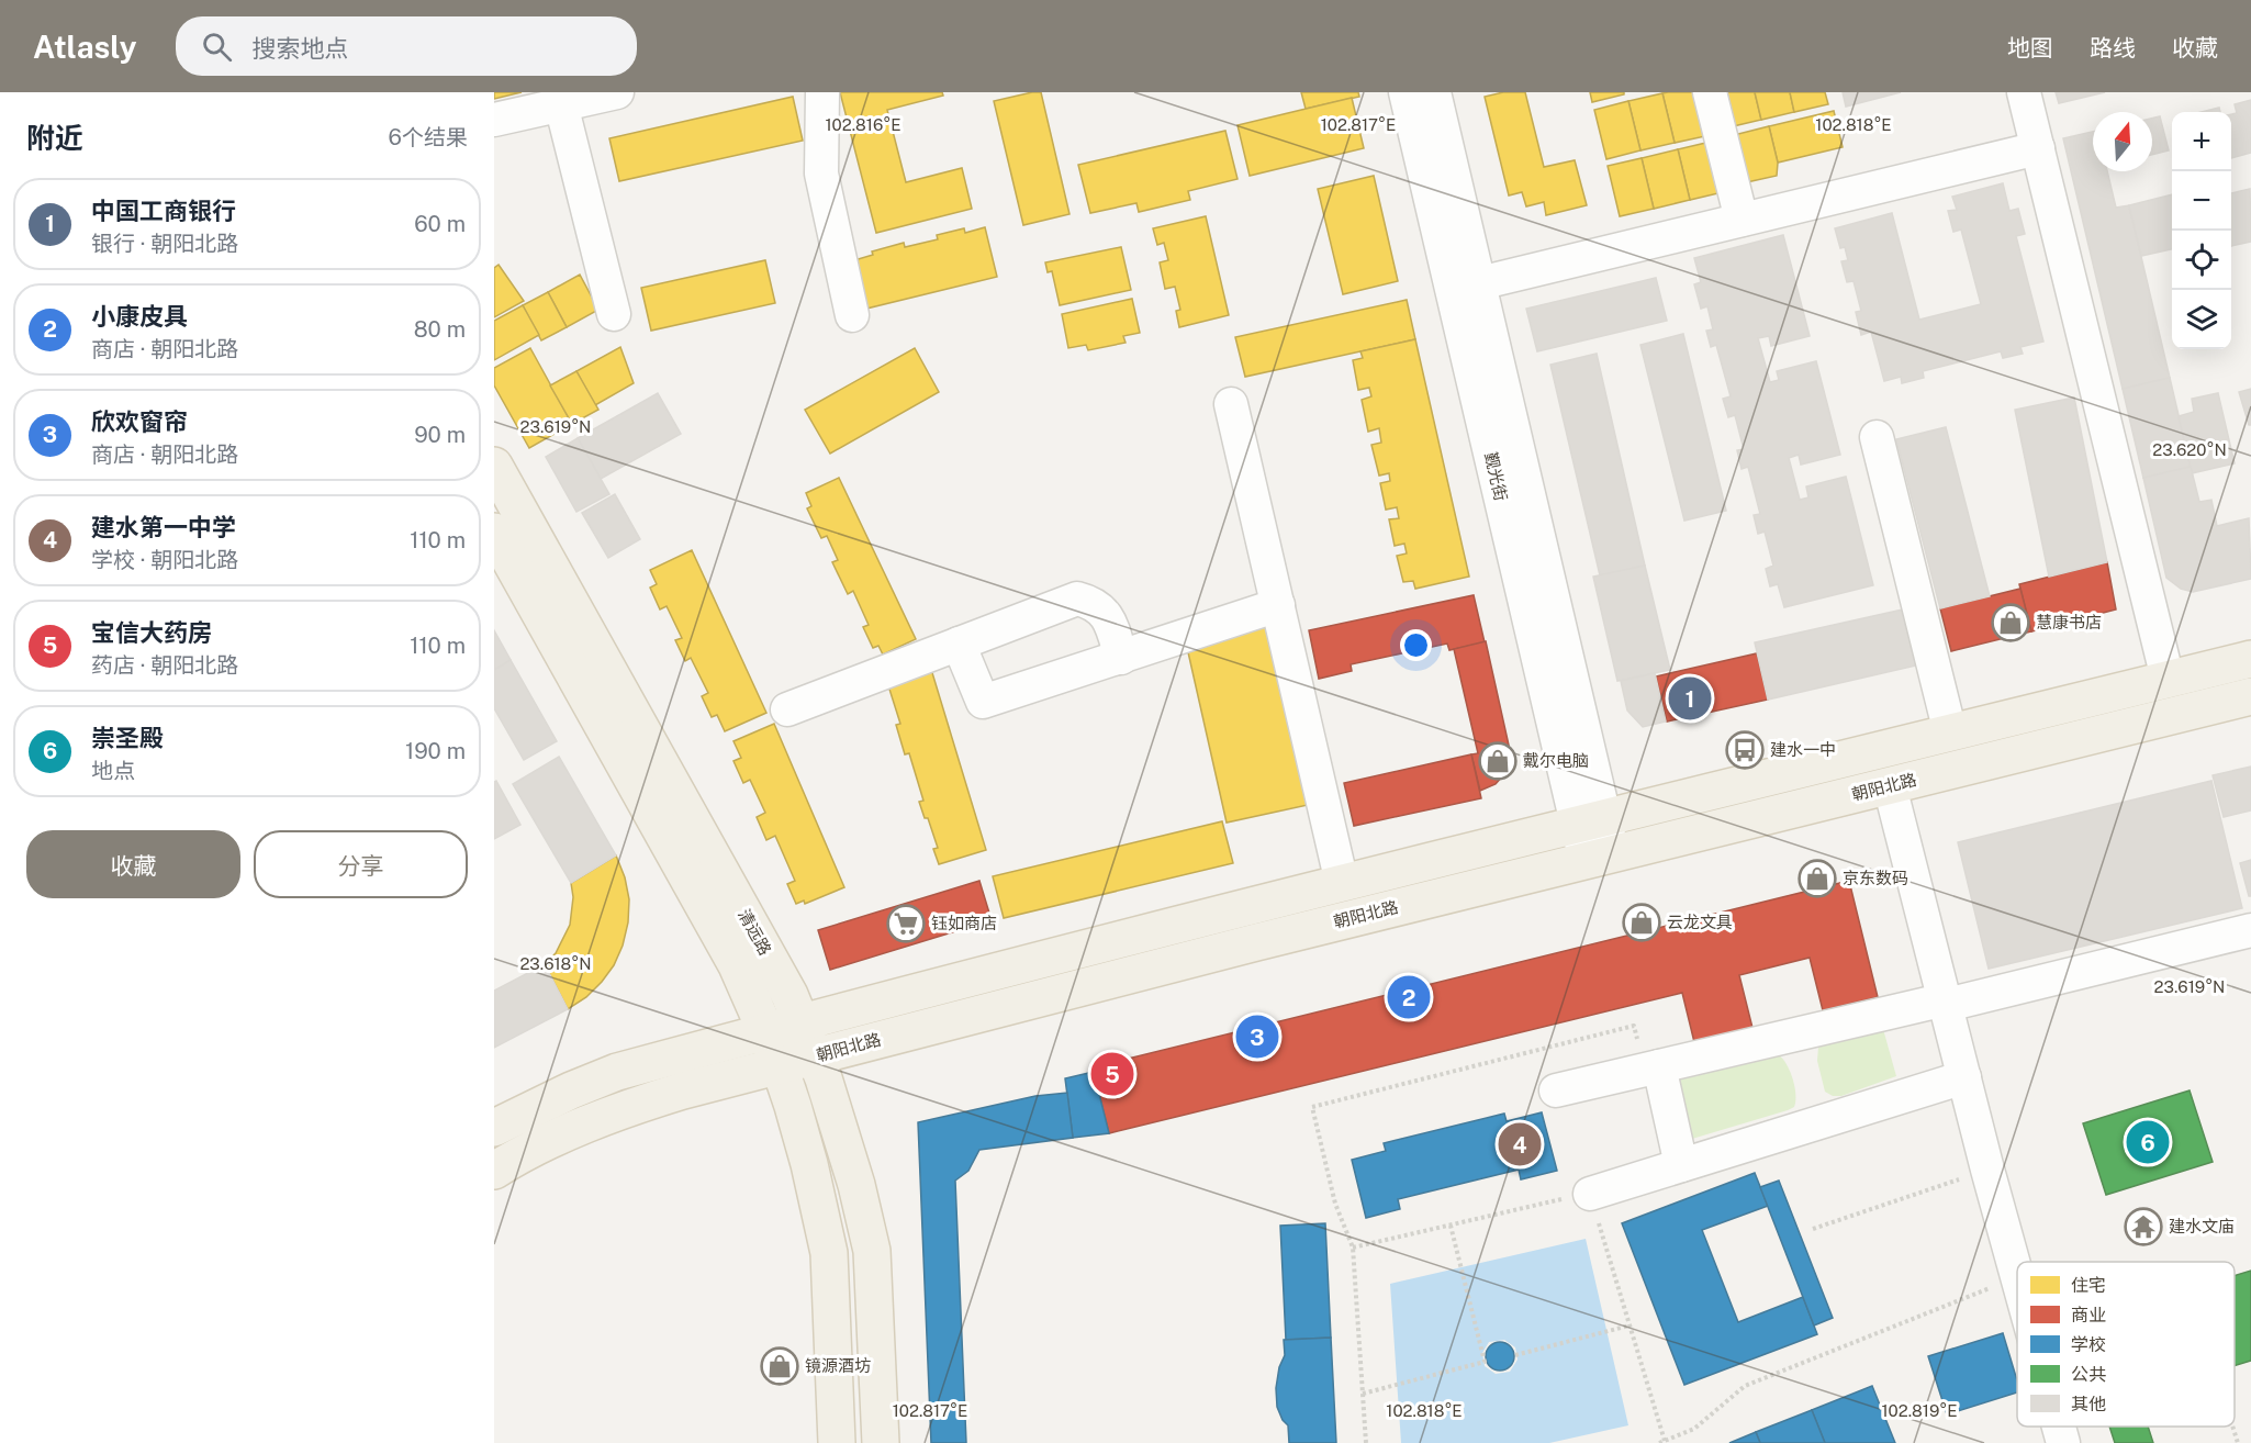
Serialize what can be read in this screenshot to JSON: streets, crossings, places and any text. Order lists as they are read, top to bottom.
{
  "streets": {
    "main road": ["朝阳北路", "清远路"],
    "street": ["觐光街"]
  },
  "crossings": [
    ["觐光街", "朝阳北路"],
    ["朝阳北路", "清远路"]
  ],
  "places": {
    "shop": [
      "慧康书店",
      "戴尔电脑",
      "京东数码",
      "云龙文具",
      "镜源酒坊"
    ],
    "bus stop": ["建水一中"],
    "supermarket": ["钰如商店"],
    "temple": ["建水文庙"]
  },
  "legend": [
    "住宅",
    "商业",
    "学校",
    "公共",
    "其他"
  ],
  "north": "top",
  "page": {
    "header": "Atlasly",
    "search": "搜索地点",
    "nav": ["地图", "路线", "收藏"],
    "heading": ["附近", "6个结果"],
    "map_buttons": ["+", "−"],
    "list": [
      {
        "mark": "1",
        "name": "中国工商银行",
        "note": "银行 · 朝阳北路",
        "value": "60 m"
      },
      {
        "mark": "2",
        "name": "小康皮具",
        "note": "商店 · 朝阳北路",
        "value": "80 m"
      },
      {
        "mark": "3",
        "name": "欣欢窗帘",
        "note": "商店 · 朝阳北路",
        "value": "90 m"
      },
      {
        "mark": "4",
        "name": "建水第一中学",
        "note": "学校 · 朝阳北路",
        "value": "110 m"
      },
      {
        "mark": "5",
        "name": "宝信大药房",
        "note": "药店 · 朝阳北路",
        "value": "110 m"
      },
      {
        "mark": "6",
        "name": "崇圣殿",
        "note": "地点",
        "value": "190 m"
      }
    ],
    "pins": [
      "1",
      "2",
      "3",
      "5",
      "6",
      "4"
    ],
    "buttons": ["收藏", "分享"]
  },
  "coordinates": [
    "102.816°E",
    "102.817°E",
    "102.818°E",
    "23.619°N",
    "23.620°N",
    "23.618°N",
    "102.819°E"
  ]
}
